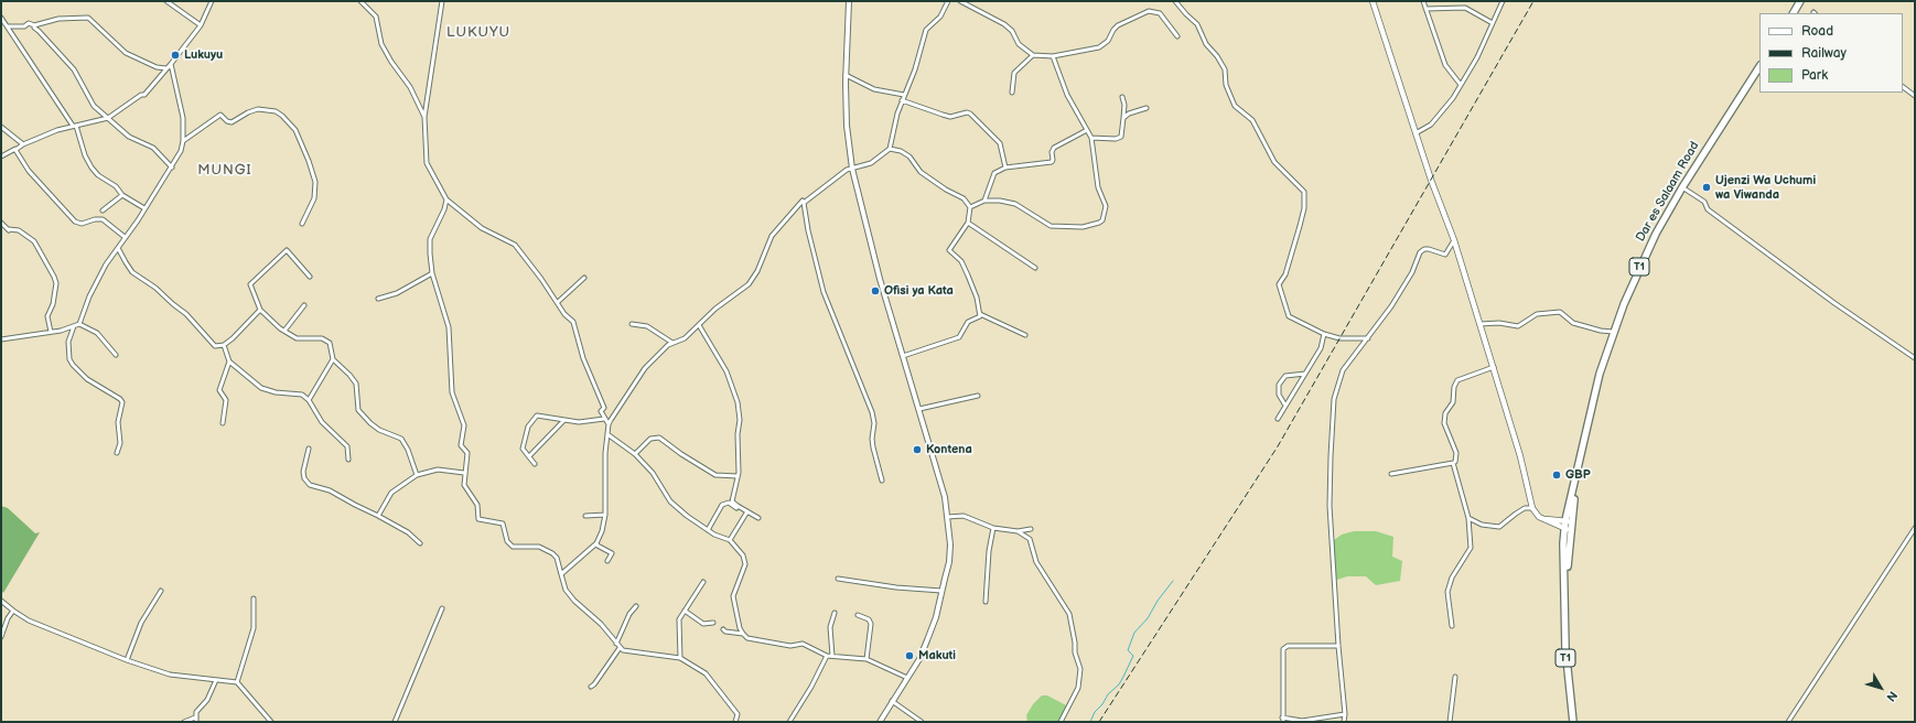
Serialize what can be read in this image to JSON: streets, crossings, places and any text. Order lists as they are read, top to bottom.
{
  "streets": {
    "highway": ["Dar es Salaam Road", "T1"]
  },
  "districts": ["LUKUYU", "MUNGI"],
  "places": [
    "Lukuyu",
    "Ujenzi Wa Uchumi wa Viwanda",
    "Ofisi ya Kata",
    "Kontena",
    "GBP",
    "Makuti"
  ],
  "legend": ["Road", "Railway", "Park"],
  "north": "bottom right"
}
